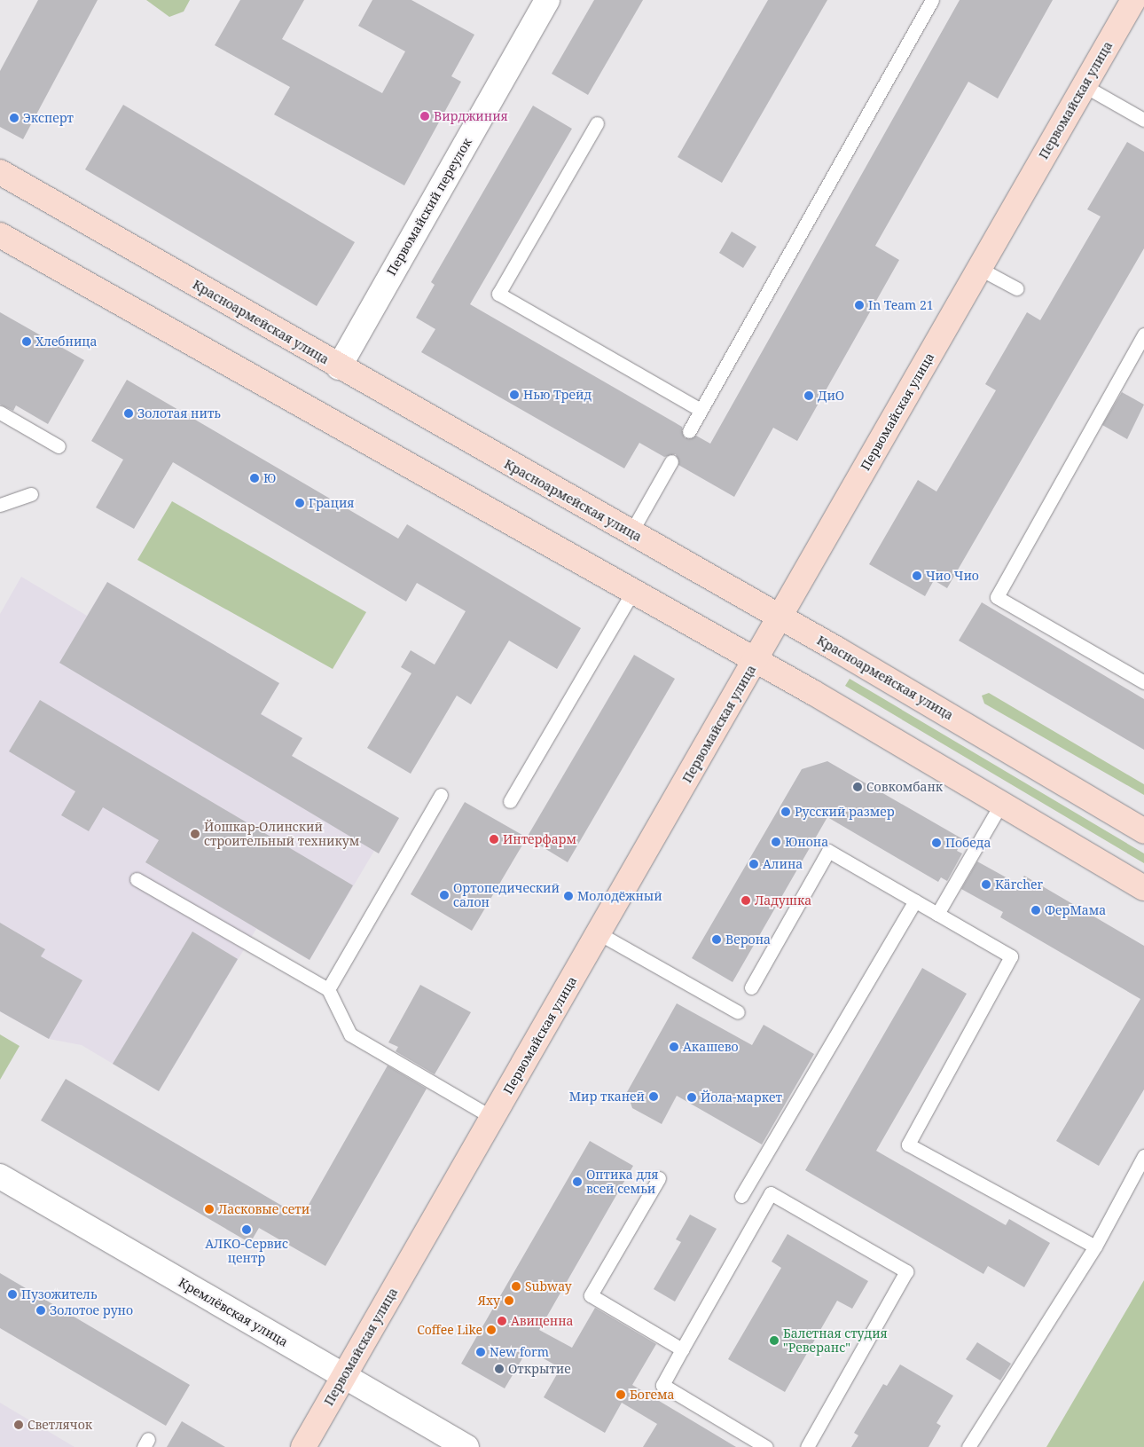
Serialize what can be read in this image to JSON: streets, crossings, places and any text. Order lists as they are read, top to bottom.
{
  "streets": {
    "main road": ["Первомайская улица", "Красноармейская улица"],
    "street": ["Первомайский переулок", "Кремлёвская улица"]
  },
  "crossings": [
    ["Первомайская улица", "Красноармейская улица"],
    ["Первомайская улица", "Кремлёвская улица"],
    ["Первомайский переулок", "Красноармейская улица"]
  ],
  "places": [
    "Вирджиния",
    "Эксперт",
    "In Team 21",
    "Хлебница",
    "Нью Трейд",
    "ДиО",
    "Золотая нить",
    "Ю",
    "Грация",
    "Чио Чио",
    "Совкомбанк",
    "Русский размер",
    "Йошкар-Олинский строительный техникум",
    "Интерфарм",
    "Юнона",
    "Победа",
    "Алина",
    "Kärcher",
    "Ортопедический салон",
    "Молодёжный",
    "Ладушка",
    "ФерМама",
    "Верона",
    "Акашево",
    "Мир тканей",
    "Йола-маркет",
    "Оптика для всей семьи",
    "Ласковые сети",
    "АЛКО-Сервис центр",
    "Subway",
    "Пузожитель",
    "Яху",
    "Золотое руно",
    "Авиценна",
    "Coffee Like",
    "Балетная студия \"Реверанс\"",
    "New form",
    "Открытие",
    "Богема",
    "Светлячок"
  ]
}
